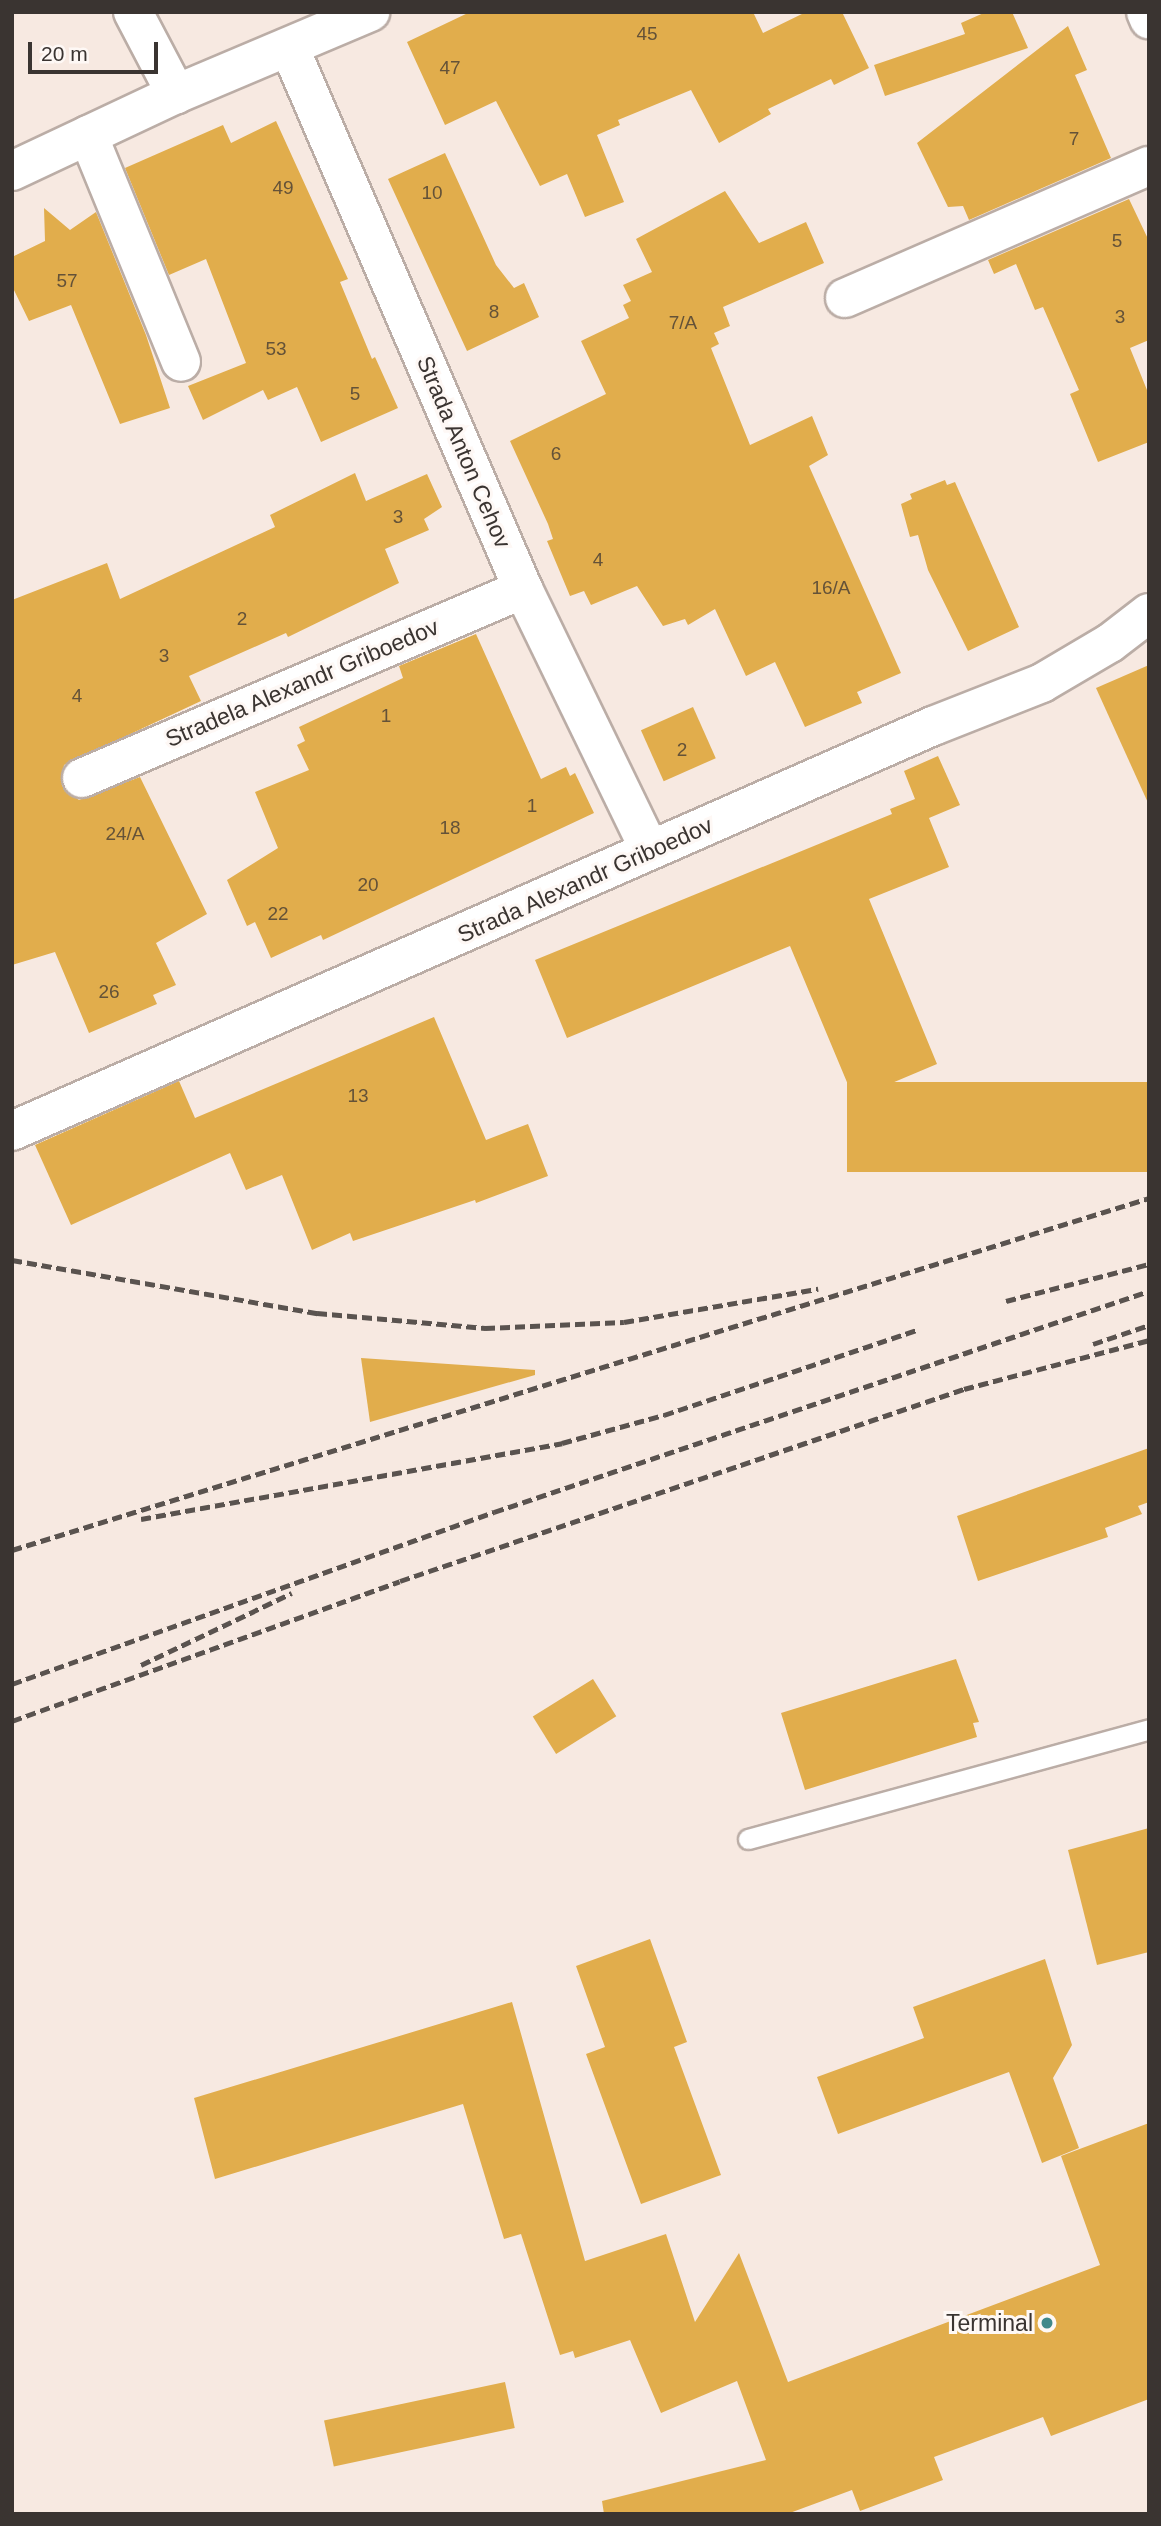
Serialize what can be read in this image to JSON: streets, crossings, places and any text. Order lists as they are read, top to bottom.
{
  "streets": {
    "street": ["Strada Anton Cehov", "Stradela Alexandr Griboedov", "Strada Alexandr Griboedov"]
  },
  "crossings": [
    ["Strada Anton Cehov", "Stradela Alexandr Griboedov"],
    ["Strada Anton Cehov", "Strada Alexandr Griboedov"]
  ],
  "places": ["Terminal"],
  "house_numbers": [
    "45",
    "47",
    "7",
    "49",
    "10",
    "5",
    "57",
    "8",
    "3",
    "7/A",
    "53",
    "5",
    "6",
    "3",
    "4",
    "16/A",
    "2",
    "3",
    "4",
    "1",
    "2",
    "1",
    "18",
    "24/A",
    "20",
    "22",
    "26",
    "13"
  ],
  "scale_bar": "20 m"
}
